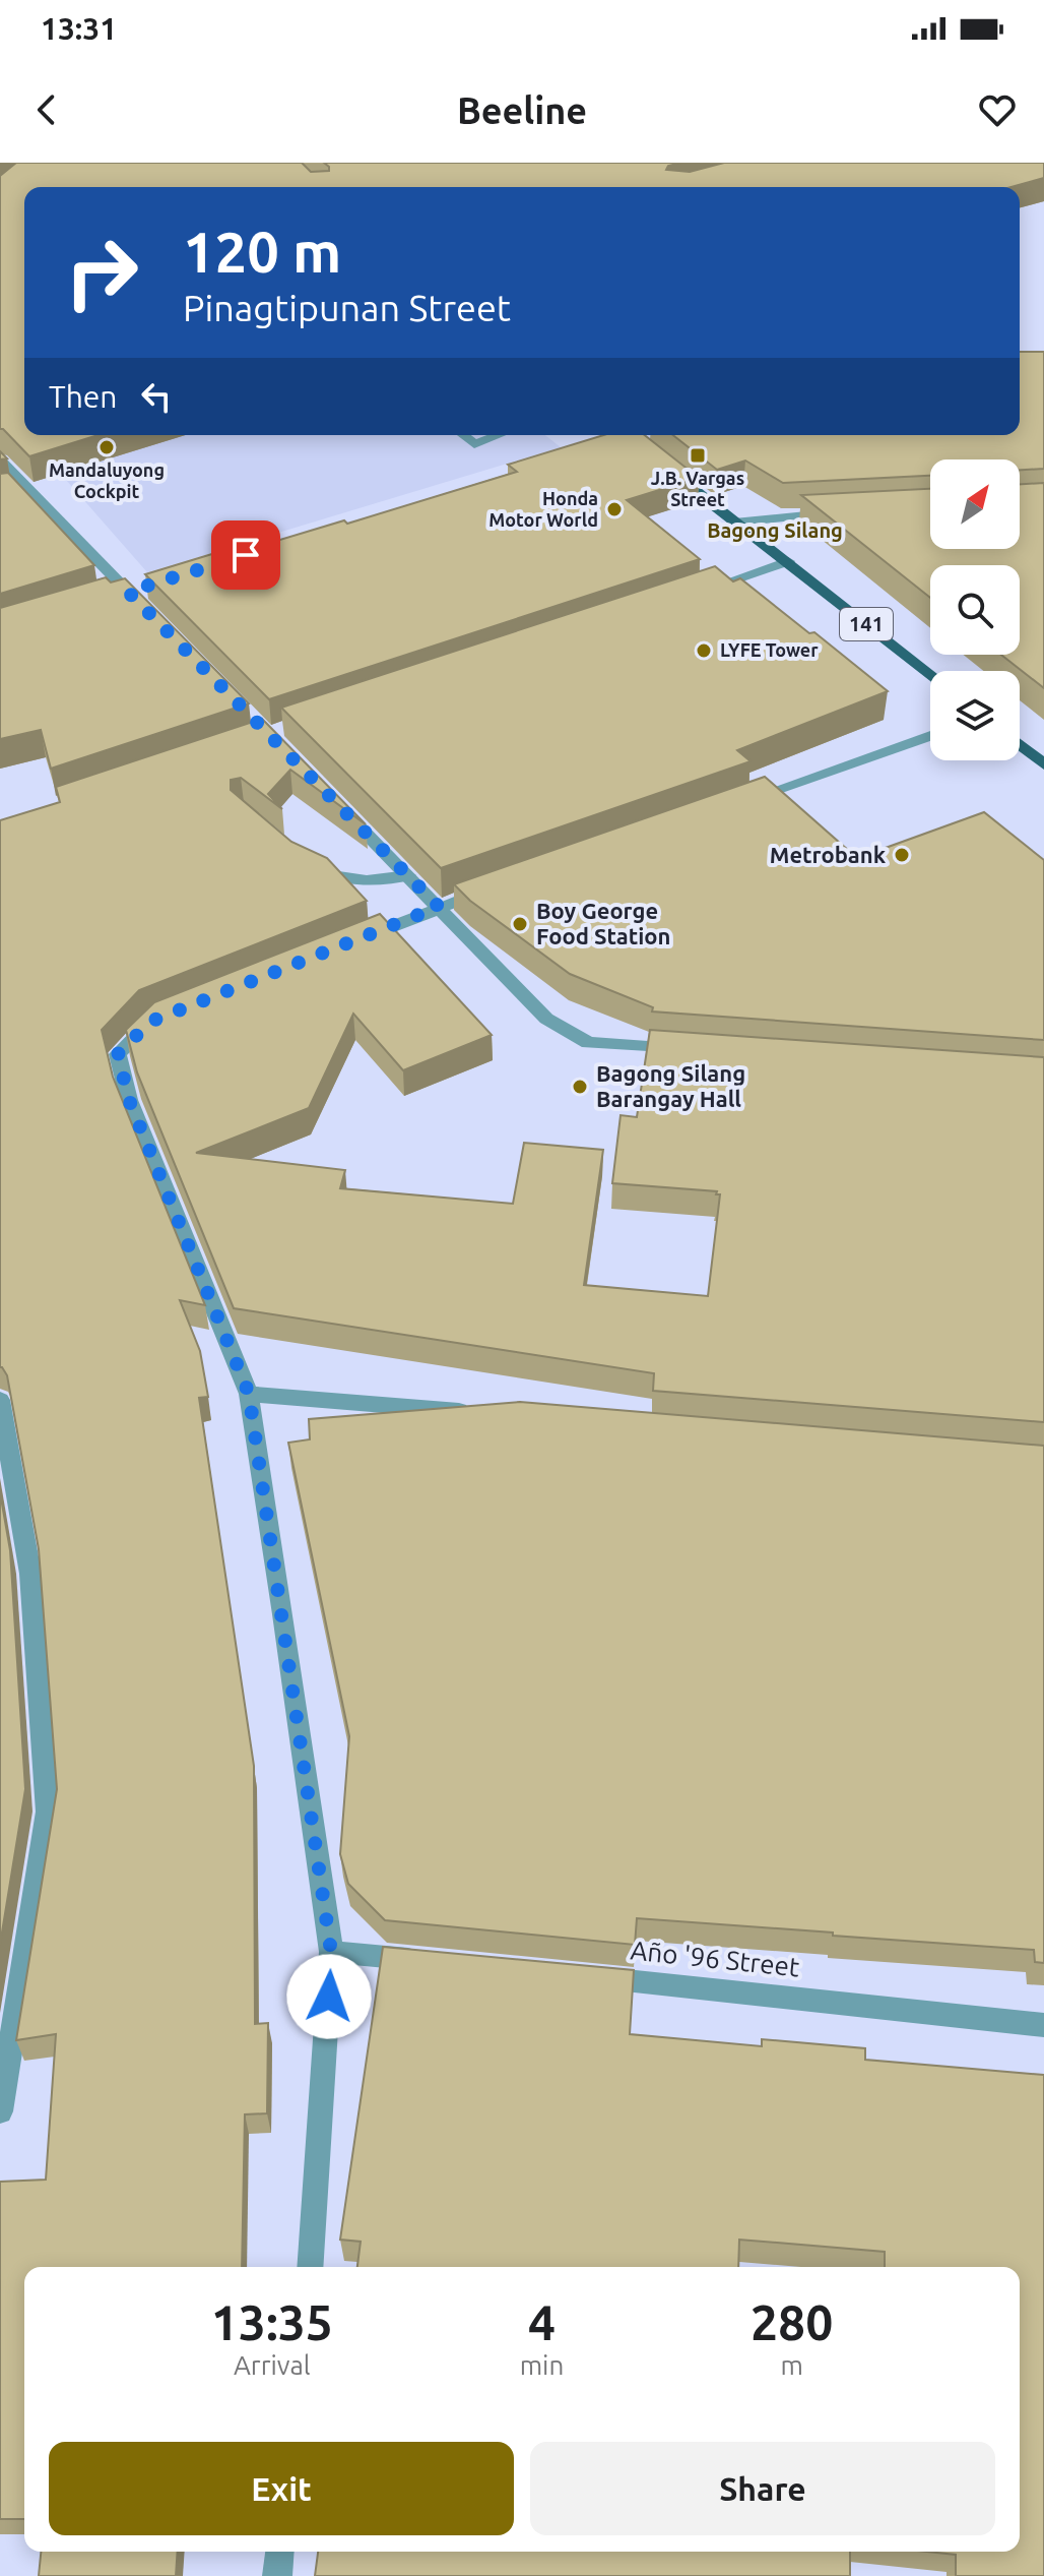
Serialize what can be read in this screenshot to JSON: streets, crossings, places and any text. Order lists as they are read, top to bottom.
{
  "streets": {
    "main road": ["141"],
    "street": ["Año '96 Street"]
  },
  "districts": ["Bagong Silang"],
  "places": {
    "other": [
      "Mandaluyong Cockpit",
      "Honda Motor World",
      "LYFE Tower",
      "Metrobank",
      "Boy George Food Station",
      "Bagong Silang Barangay Hall"
    ],
    "transit": ["J.B. Vargas Street"]
  },
  "north": "top right",
  "page": {
    "status": "13:31",
    "header": "Beeline",
    "turn": ["120 m", "Pinagtipunan Street"],
    "then": "Then",
    "eta": [
      "13:35",
      "Arrival",
      "4",
      "min",
      "280",
      "m"
    ],
    "buttons": ["Exit", "Share"]
  }
}
